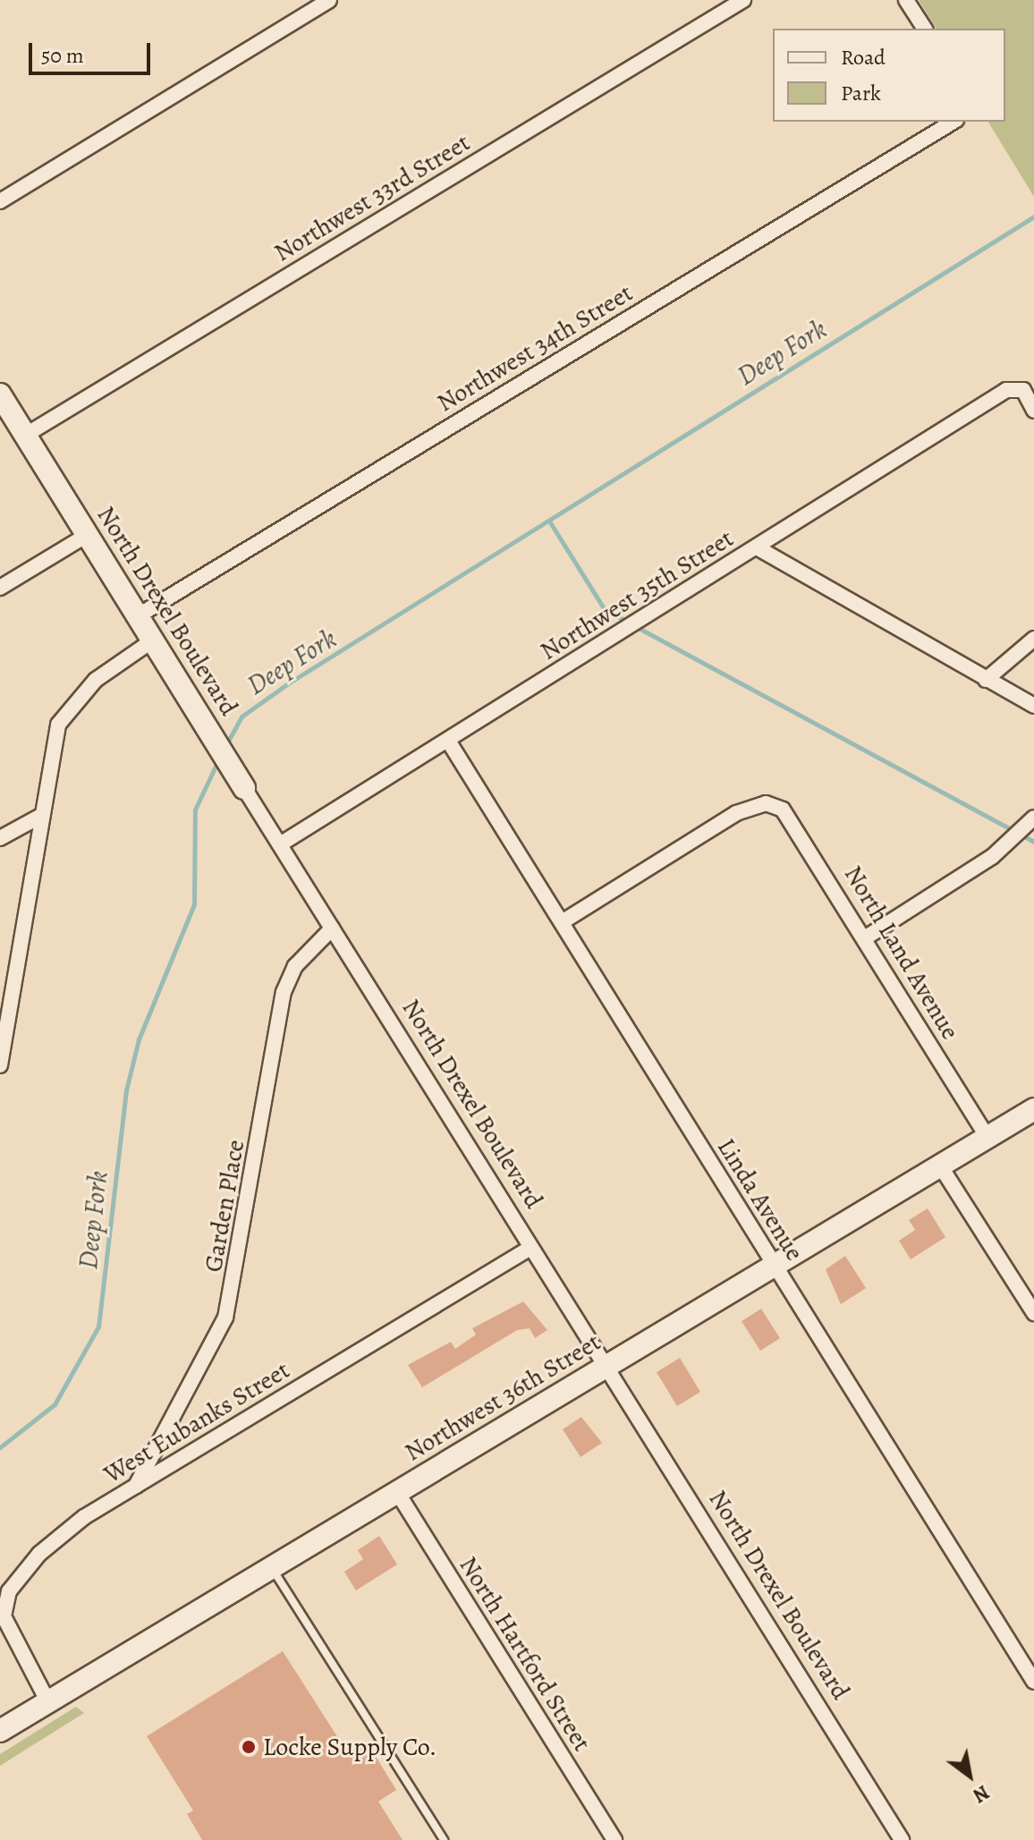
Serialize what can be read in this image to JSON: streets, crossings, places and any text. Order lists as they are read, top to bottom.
{
  "streets": {
    "main road": ["North Drexel Boulevard", "Northwest 36th Street"],
    "street": [
      "Northwest 33rd Street",
      "Northwest 34th Street",
      "Northwest 35th Street",
      "North Land Avenue",
      "Linda Avenue",
      "Garden Place",
      "West Eubanks Street",
      "North Hartford Street"
    ]
  },
  "crossings": [
    ["Northwest 33rd Street", "North Drexel Boulevard"],
    ["Northwest 34th Street", "North Drexel Boulevard"],
    ["Northwest 35th Street", "North Drexel Boulevard"],
    ["Northwest 35th Street", "Linda Avenue"],
    ["North Drexel Boulevard", "Garden Place"],
    ["North Drexel Boulevard", "Northwest 36th Street"],
    ["North Drexel Boulevard", "West Eubanks Street"],
    ["North Land Avenue", "Linda Avenue"],
    ["North Land Avenue", "Northwest 36th Street"],
    ["Linda Avenue", "Northwest 36th Street"],
    ["Garden Place", "West Eubanks Street"],
    ["Northwest 36th Street", "West Eubanks Street"],
    ["Northwest 36th Street", "North Hartford Street"]
  ],
  "water": ["Deep Fork"],
  "places": ["Locke Supply Co."],
  "legend": ["Road", "Park"],
  "scale_bar": "50 m",
  "north": "bottom right"
}
